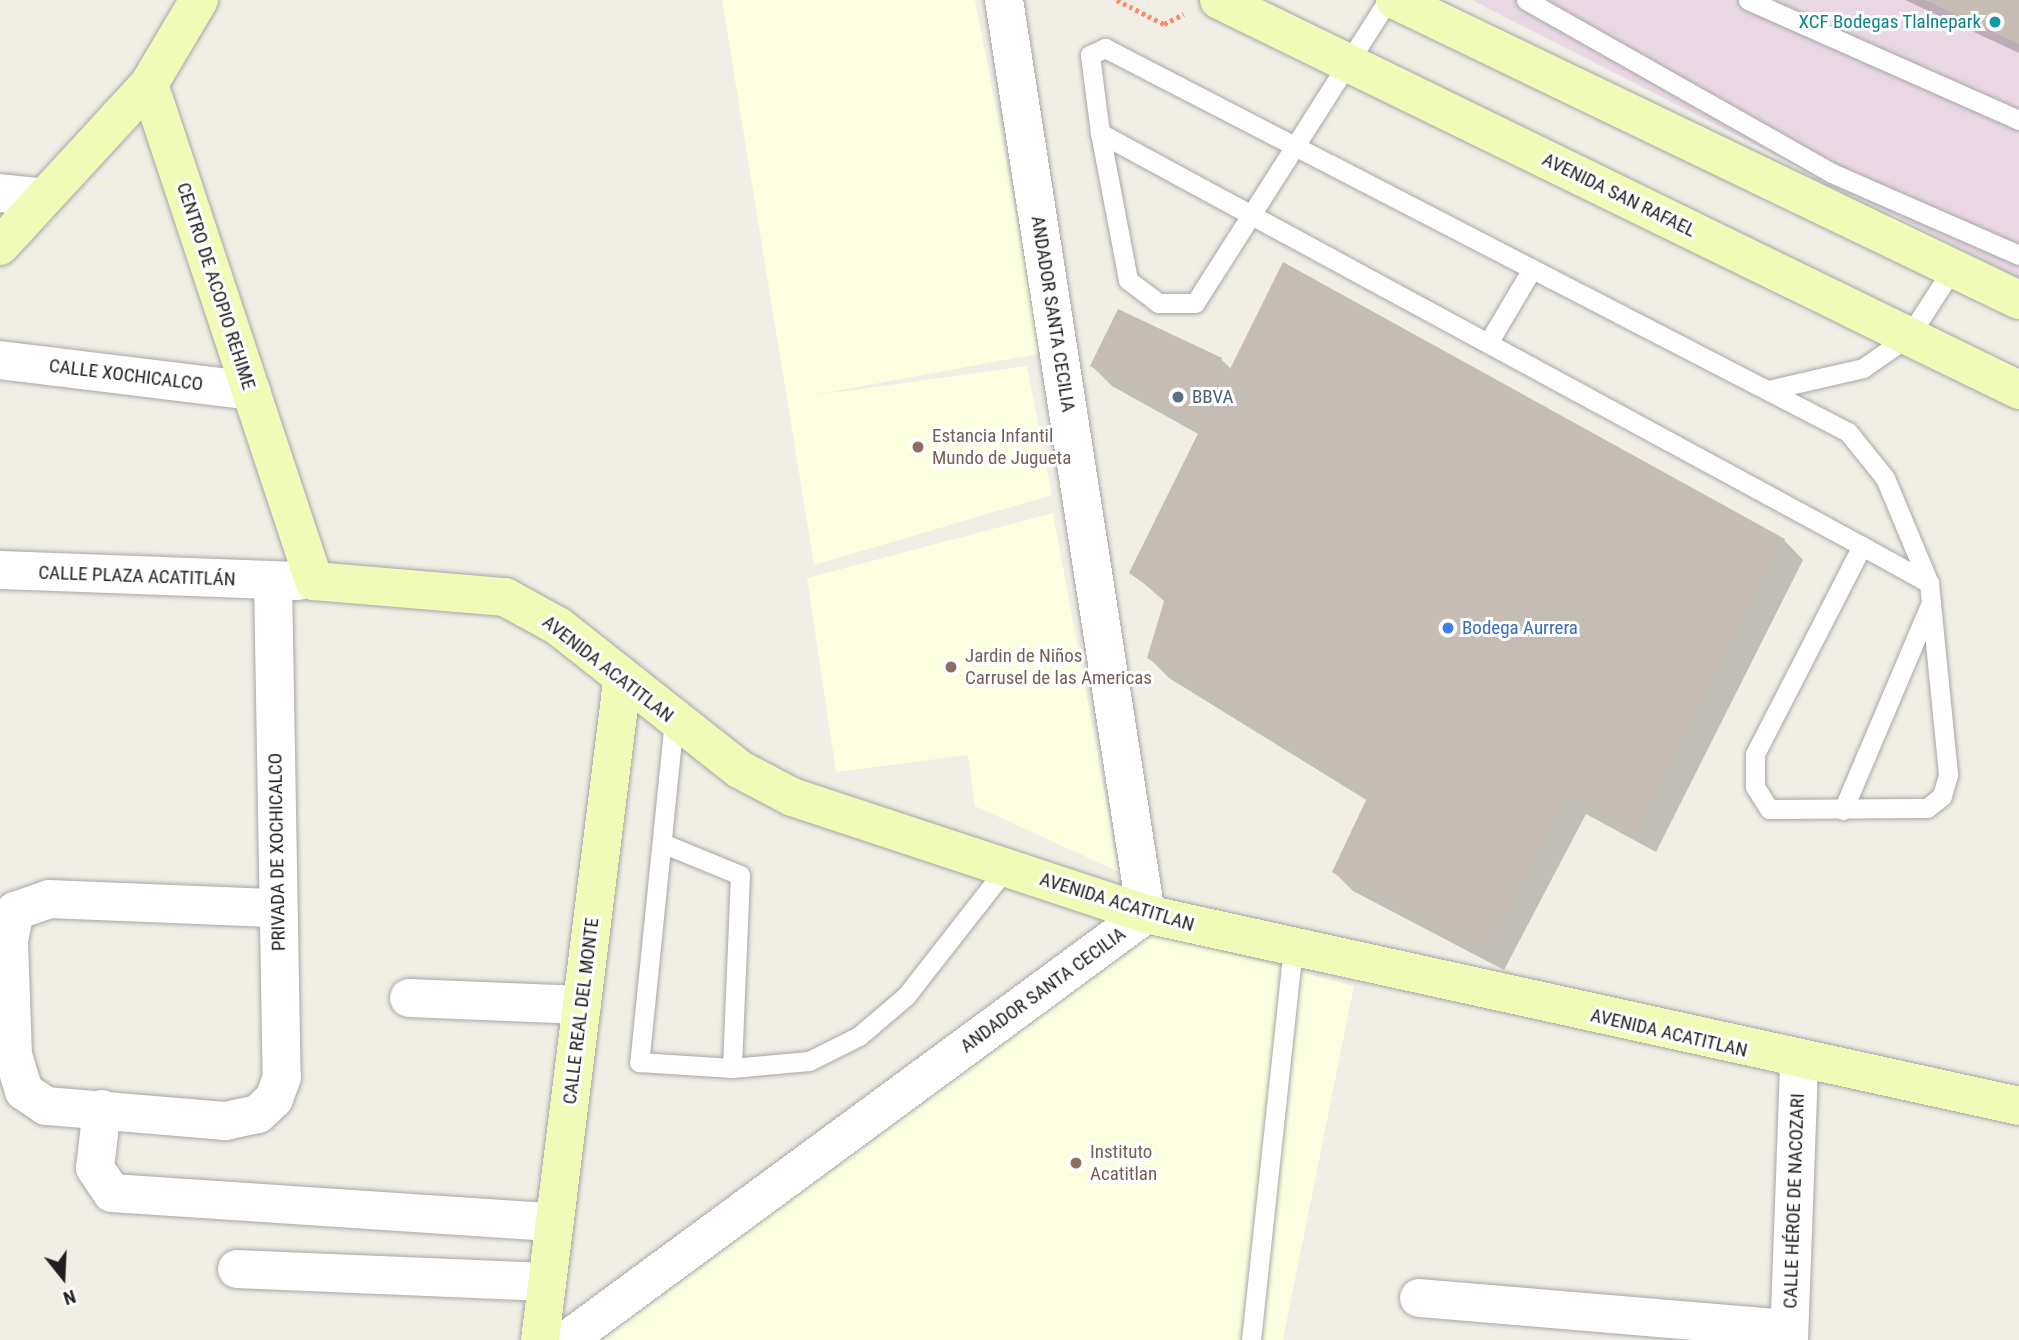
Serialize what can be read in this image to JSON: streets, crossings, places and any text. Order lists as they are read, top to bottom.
{
  "streets": {
    "street": [
      "AVENIDA SAN RAFAEL",
      "CENTRO DE ACOPIO REHIME",
      "ANDADOR SANTA CECILIA",
      "CALLE XOCHICALCO",
      "CALLE PLAZA ACATITLÁN",
      "AVENIDA ACATITLAN",
      "PRIVADA DE XOCHICALCO",
      "CALLE REAL DEL MONTE",
      "CALLE HÉROE DE NACOZARI"
    ]
  },
  "crossings": [
    ["CENTRO DE ACOPIO REHIME", "CALLE XOCHICALCO"],
    ["CENTRO DE ACOPIO REHIME", "AVENIDA ACATITLAN"],
    ["ANDADOR SANTA CECILIA", "AVENIDA ACATITLAN"],
    ["CALLE PLAZA ACATITLÁN", "AVENIDA ACATITLAN"],
    ["CALLE PLAZA ACATITLÁN", "PRIVADA DE XOCHICALCO"],
    ["AVENIDA ACATITLAN", "PRIVADA DE XOCHICALCO"],
    ["AVENIDA ACATITLAN", "CALLE REAL DEL MONTE"],
    ["AVENIDA ACATITLAN", "CALLE HÉROE DE NACOZARI"]
  ],
  "places": [
    "XCF Bodegas Tlalnepark",
    "BBVA",
    "Estancia Infantil Mundo de Jugueta",
    "Bodega Aurrera",
    "Jardin de Niños Carrusel de las Americas",
    "Instituto Acatitlan"
  ],
  "north": "bottom"
}
